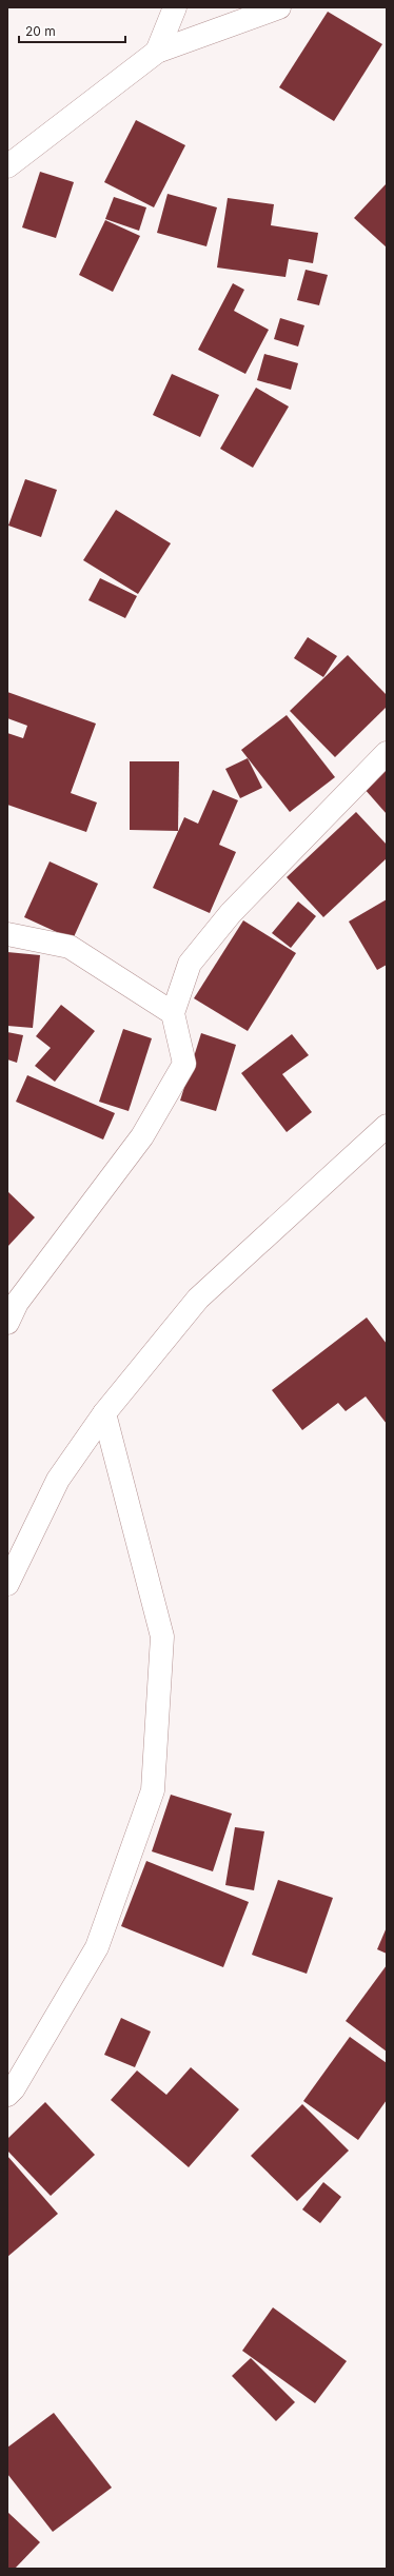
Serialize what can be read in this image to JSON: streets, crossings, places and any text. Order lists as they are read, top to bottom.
{
  "scale_bar": "20 m"
}
